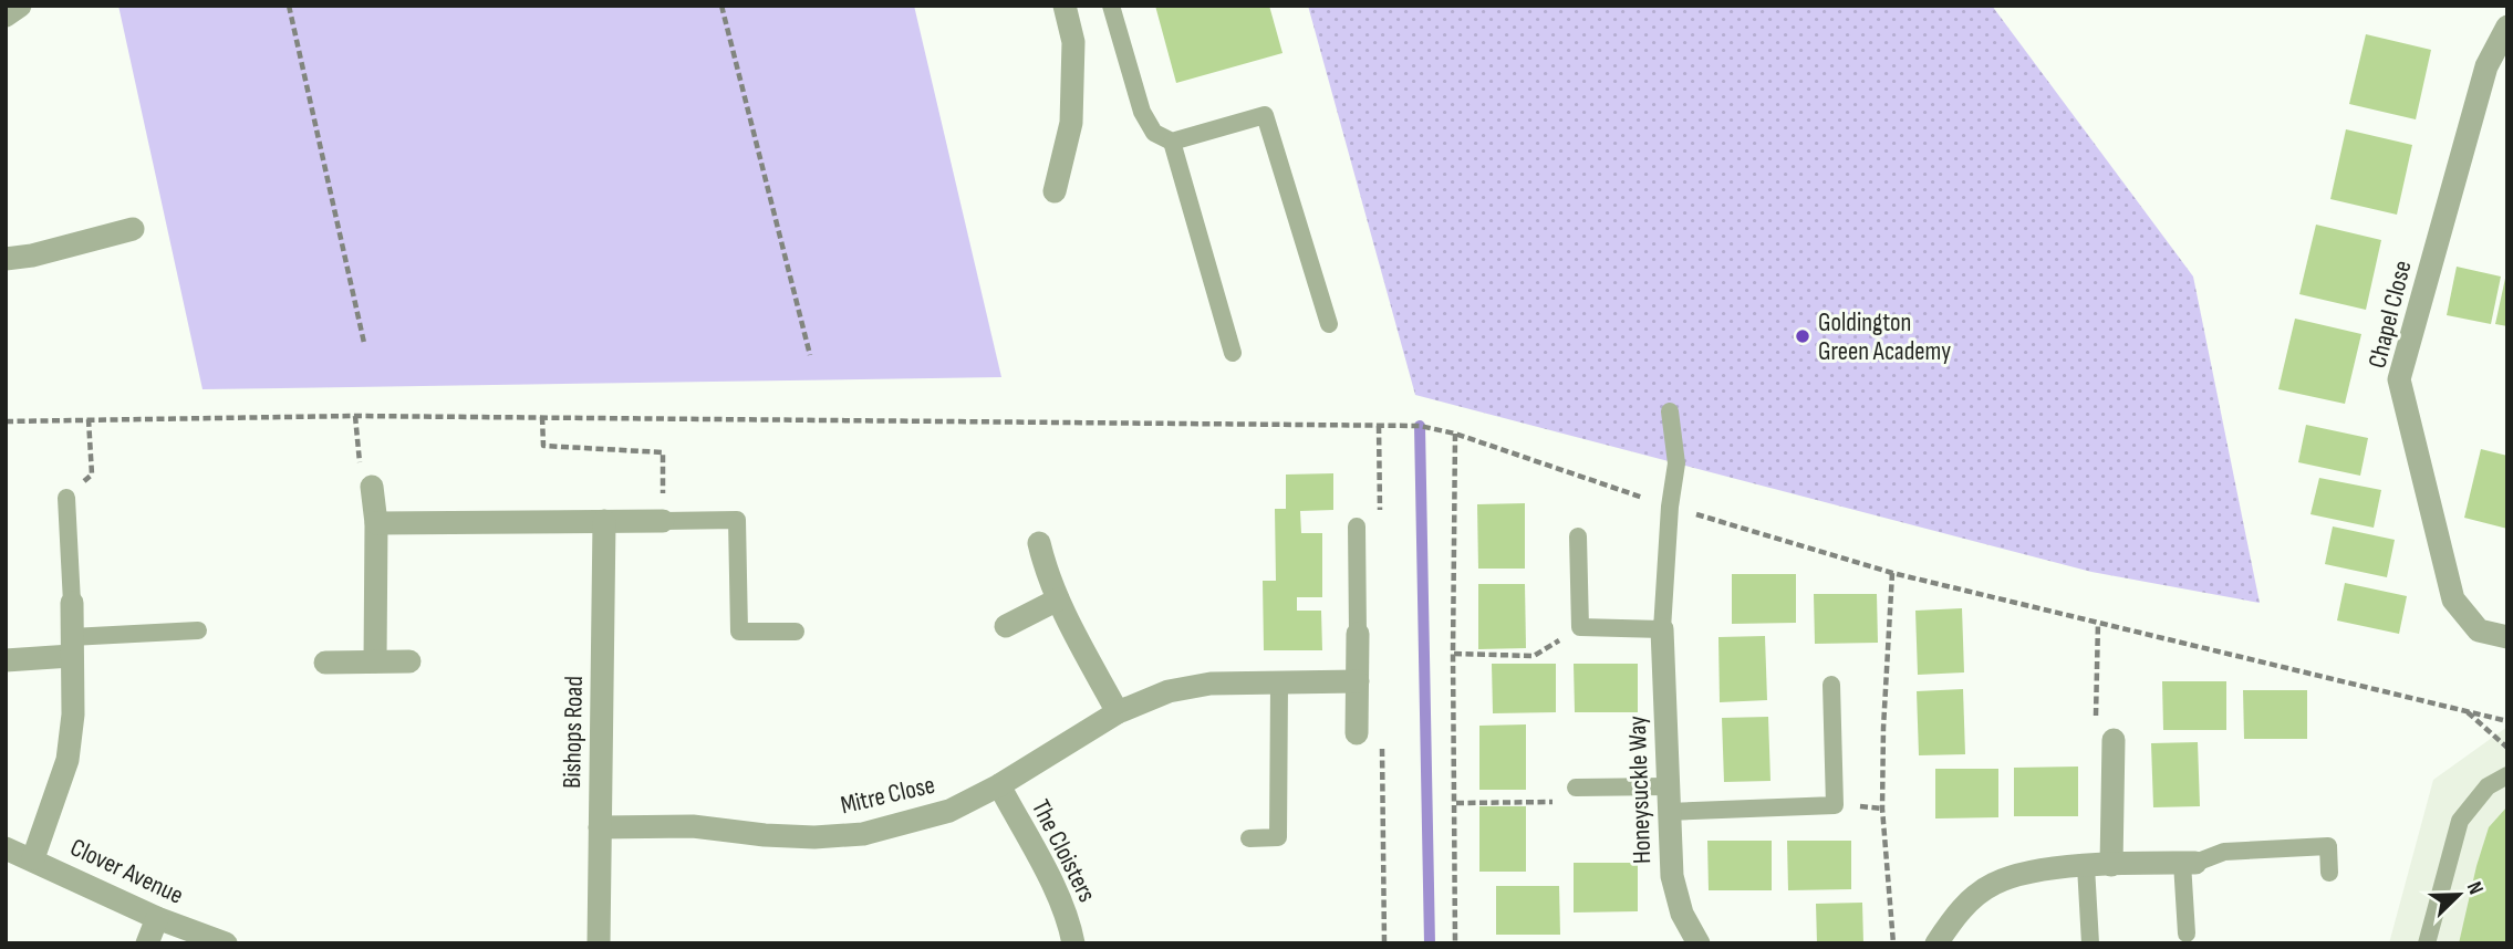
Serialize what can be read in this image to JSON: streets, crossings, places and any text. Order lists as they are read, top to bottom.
{
  "streets": {
    "street": [
      "Chapel Close",
      "Bishops Road",
      "Honeysuckle Way",
      "Mitre Close",
      "The Cloisters",
      "Clover Avenue"
    ]
  },
  "crossings": [
    ["Bishops Road", "Mitre Close"],
    ["Mitre Close", "The Cloisters"]
  ],
  "places": ["Goldington Green Academy"],
  "north": "top right"
}
